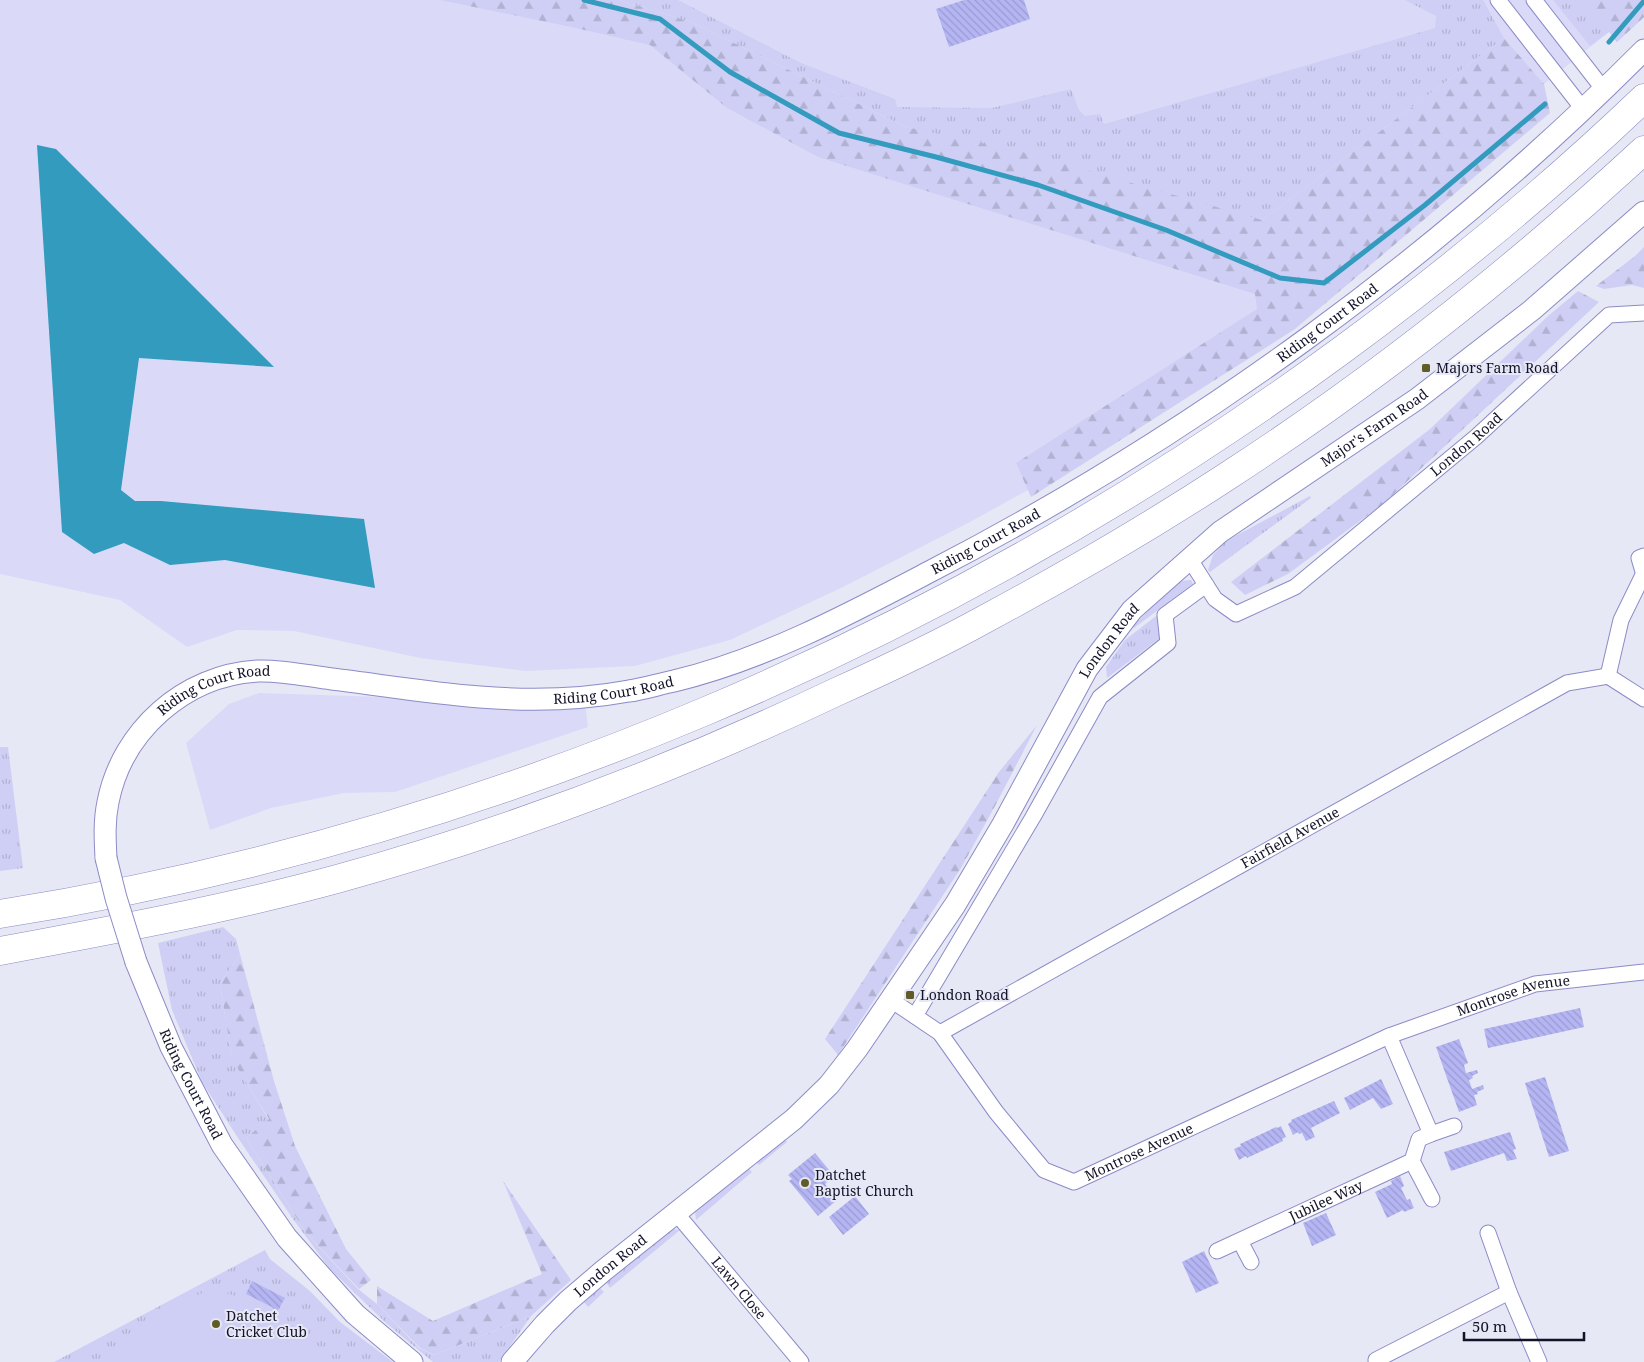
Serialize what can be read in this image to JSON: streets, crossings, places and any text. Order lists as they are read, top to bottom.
{
  "streets": {
    "street": [
      "Riding Court Road",
      "Major's Farm Road",
      "London Road",
      "Fairfield Avenue",
      "Montrose Avenue",
      "Jubilee Way",
      "Lawn Close"
    ]
  },
  "crossings": [
    ["Major's Farm Road", "London Road"],
    ["London Road", "Montrose Avenue"],
    ["London Road", "Lawn Close"],
    ["Fairfield Avenue", "Montrose Avenue"]
  ],
  "places": {
    "transit": ["Majors Farm Road", "London Road"],
    "other": ["Datchet Baptist Church", "Datchet Cricket Club"]
  },
  "scale_bar": "50 m"
}
